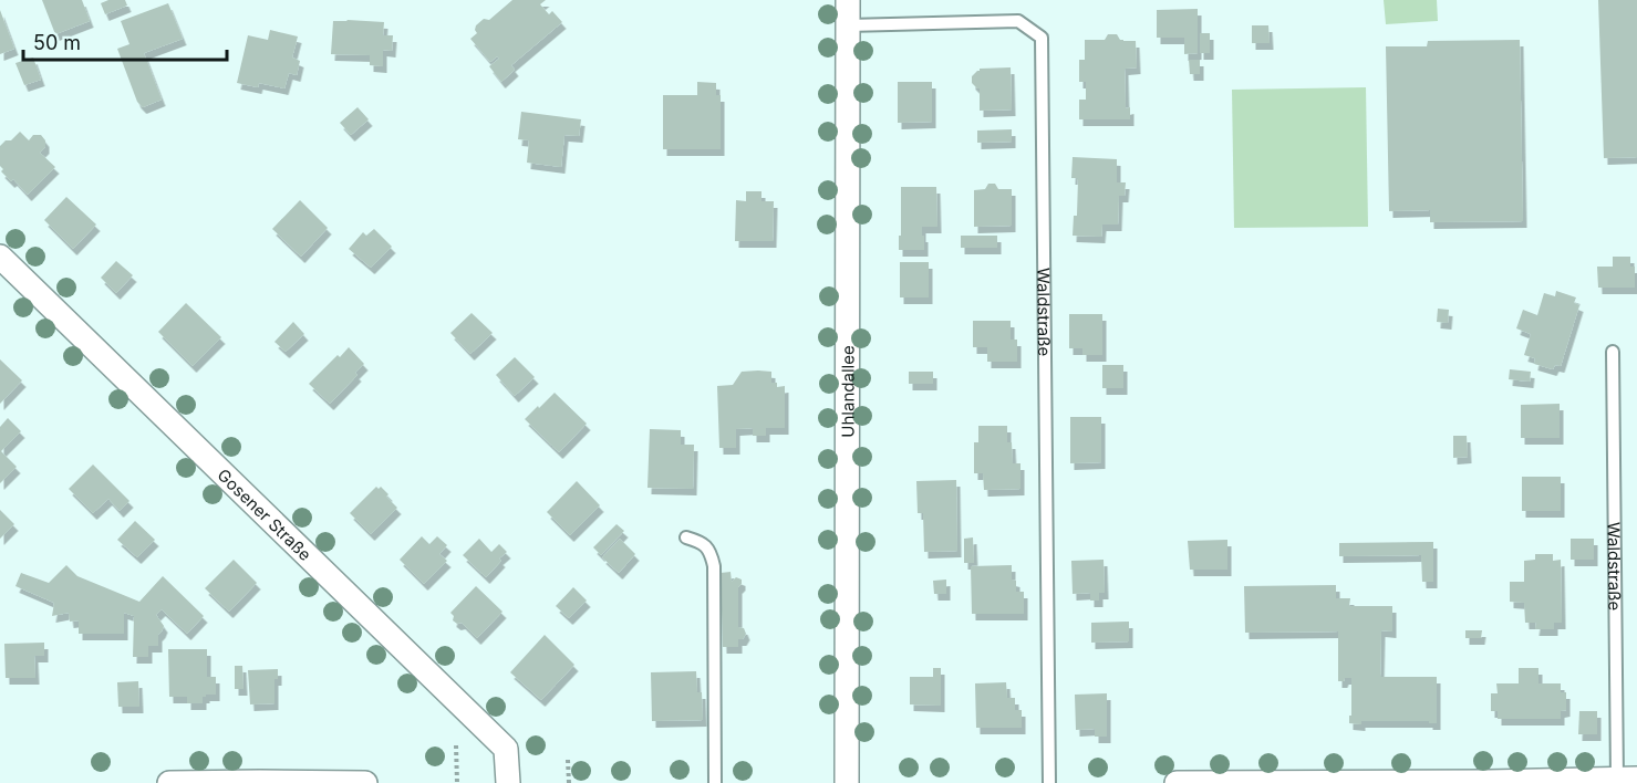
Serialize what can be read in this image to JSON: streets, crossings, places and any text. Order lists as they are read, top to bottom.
{
  "streets": {
    "street": ["Waldstraße", "Uhlandallee", "Gosener Straße"]
  },
  "crossings": [
    ["Waldstraße", "Uhlandallee"]
  ],
  "scale_bar": "50 m"
}
